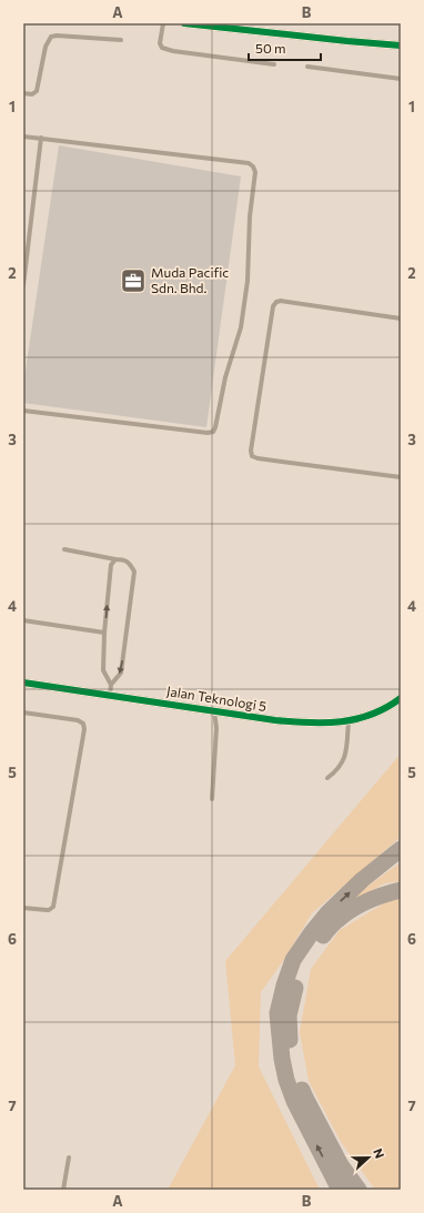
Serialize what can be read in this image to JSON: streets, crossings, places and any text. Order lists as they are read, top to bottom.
{
  "streets": {
    "street": ["Jalan Teknologi 5"]
  },
  "places": {
    "office": ["Muda Pacific Sdn. Bhd."]
  },
  "scale_bar": "50 m",
  "north": "right",
  "grid": {
    "columns": ["A", "B"],
    "rows": [
      "1",
      "2",
      "3",
      "4",
      "5",
      "6",
      "7"
    ]
  }
}
